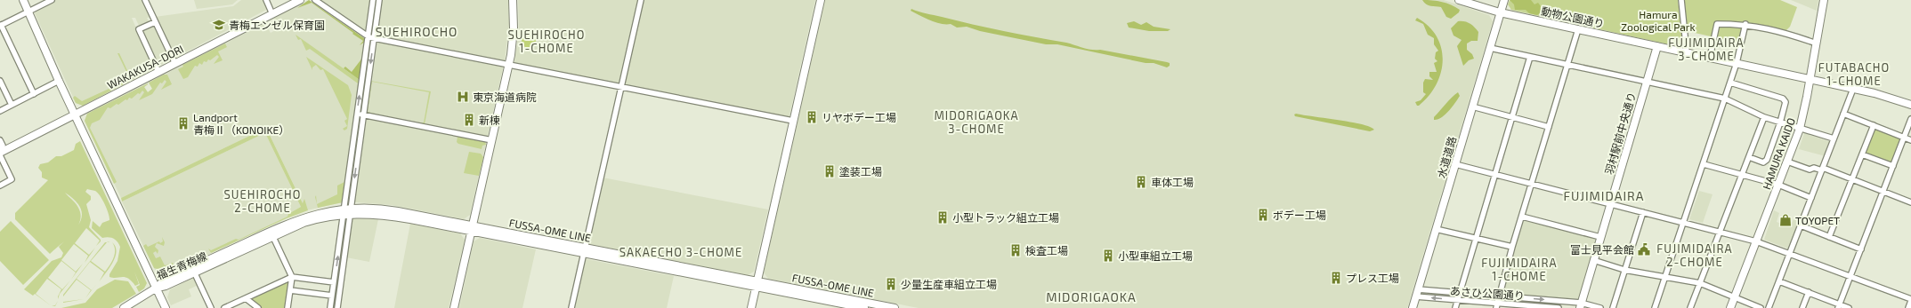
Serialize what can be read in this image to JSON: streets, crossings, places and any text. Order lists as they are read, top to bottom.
{
  "streets": {
    "street": [
      "動物公園通り",
      "WAKAKUSA-DORI",
      "羽村駅前中央通り",
      "HAMURA KAIDO",
      "水道道路",
      "FUSSA-OME LINE",
      "福生青梅線",
      "あさひ公園通り"
    ]
  },
  "crossings": [
    ["動物公園通り", "羽村駅前中央通り"],
    ["動物公園通り", "HAMURA KAIDO"],
    ["動物公園通り", "水道道路"],
    ["羽村駅前中央通り", "あさひ公園通り"],
    ["水道道路", "あさひ公園通り"],
    ["FUSSA-OME LINE", "福生青梅線"]
  ],
  "districts": [
    "SUEHIROCHO",
    "SUEHIROCHO 1-CHOME",
    "FUJIMIDAIRA 3-CHOME",
    "FUTABACHO 1-CHOME",
    "MIDORIGAOKA 3-CHOME",
    "SUEHIROCHO 2-CHOME",
    "FUJIMIDAIRA",
    "FUJIMIDAIRA 2-CHOME",
    "SAKAECHO 3-CHOME",
    "FUJIMIDAIRA 1-CHOME",
    "MIDORIGAOKA"
  ],
  "parks": ["Hamura Zoological Park"],
  "places": {
    "school or university": ["青梅エンゼル保育園"],
    "hospital": ["東京海道病院"],
    "building": [
      "リヤボデー工場",
      "新棟",
      "Landport 青梅Ⅱ（KONOIKE）",
      "塗装工場",
      "車体工場",
      "ボデー工場",
      "小型トラック組立工場",
      "検査工場",
      "小型車組立工場",
      "プレス工場",
      "少量生産車組立工場"
    ],
    "shop": ["TOYOPET"],
    "public building": ["富士見平会館"]
  }
}
